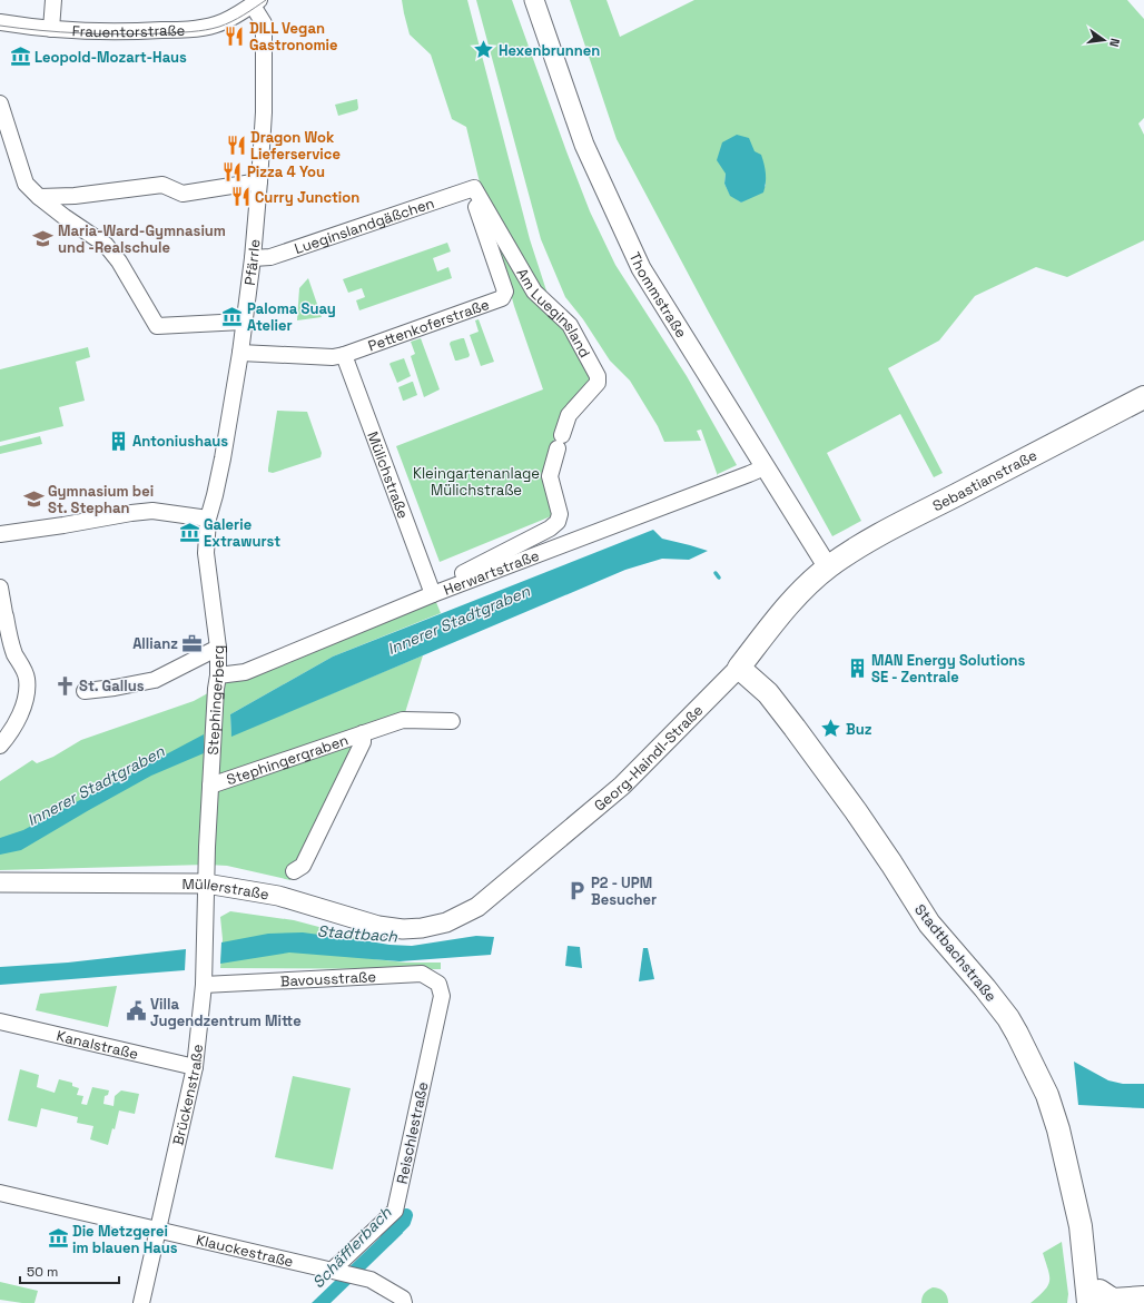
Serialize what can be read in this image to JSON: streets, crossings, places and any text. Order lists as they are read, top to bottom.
{
  "streets": {
    "main road": ["Sebastianstraße", "Georg-Haindl-Straße", "Stadtbachstraße"],
    "street": [
      "Frauentorstraße",
      "Lueginslandgäßchen",
      "Pfärrle",
      "Thommstraße",
      "Am Lueginsland",
      "Pettenkoferstraße",
      "Mülichstraße",
      "Herwartstraße",
      "Stephingerberg",
      "Stephingergraben",
      "Müllerstraße",
      "Bavousstraße",
      "Kanalstraße",
      "Brückenstraße",
      "Reischlestraße",
      "Klauckestraße"
    ]
  },
  "crossings": [
    ["Frauentorstraße", "Pfärrle"],
    ["Lueginslandgäßchen", "Pfärrle"],
    ["Lueginslandgäßchen", "Am Lueginsland"],
    ["Lueginslandgäßchen", "Pettenkoferstraße"],
    ["Pfärrle", "Pettenkoferstraße"],
    ["Pfärrle", "Stephingerberg"],
    ["Thommstraße", "Sebastianstraße"],
    ["Thommstraße", "Herwartstraße"],
    ["Thommstraße", "Georg-Haindl-Straße"],
    ["Am Lueginsland", "Pettenkoferstraße"],
    ["Am Lueginsland", "Mülichstraße"],
    ["Am Lueginsland", "Herwartstraße"],
    ["Pettenkoferstraße", "Mülichstraße"],
    ["Mülichstraße", "Herwartstraße"],
    ["Sebastianstraße", "Georg-Haindl-Straße"],
    ["Herwartstraße", "Stephingerberg"],
    ["Stephingerberg", "Stephingergraben"],
    ["Stephingerberg", "Müllerstraße"],
    ["Stephingerberg", "Brückenstraße"],
    ["Georg-Haindl-Straße", "Müllerstraße"],
    ["Georg-Haindl-Straße", "Stadtbachstraße"],
    ["Müllerstraße", "Brückenstraße"],
    ["Bavousstraße", "Brückenstraße"],
    ["Bavousstraße", "Reischlestraße"],
    ["Kanalstraße", "Brückenstraße"],
    ["Brückenstraße", "Klauckestraße"],
    ["Reischlestraße", "Klauckestraße"]
  ],
  "water": ["Innerer Stadtgraben", "Stadtbach", "Schäfflerbach"],
  "parks": ["Kleingartenanlage Mülichstraße"],
  "places": {
    "restaurant": [
      "DILL Vegan Gastronomie",
      "Dragon Wok Lieferservice",
      "Pizza 4 You",
      "Curry Junction"
    ],
    "place": ["Hexenbrunnen", "Buz"],
    "museum": [
      "Leopold-Mozart-Haus",
      "Paloma Suay Atelier",
      "Galerie Extrawurst",
      "Die Metzgerei im blauen Haus"
    ],
    "school or university": ["Maria-Ward-Gymnasium und -Realschule", "Gymnasium bei St. Stephan"],
    "building": ["Antoniushaus", "MAN Energy Solutions SE - Zentrale"],
    "office": ["Allianz"],
    "church": ["St. Gallus"],
    "parking": ["P2 - UPM Besucher"],
    "public building": ["Villa Jugendzentrum Mitte"]
  },
  "scale_bar": "50 m",
  "north": "right"
}
